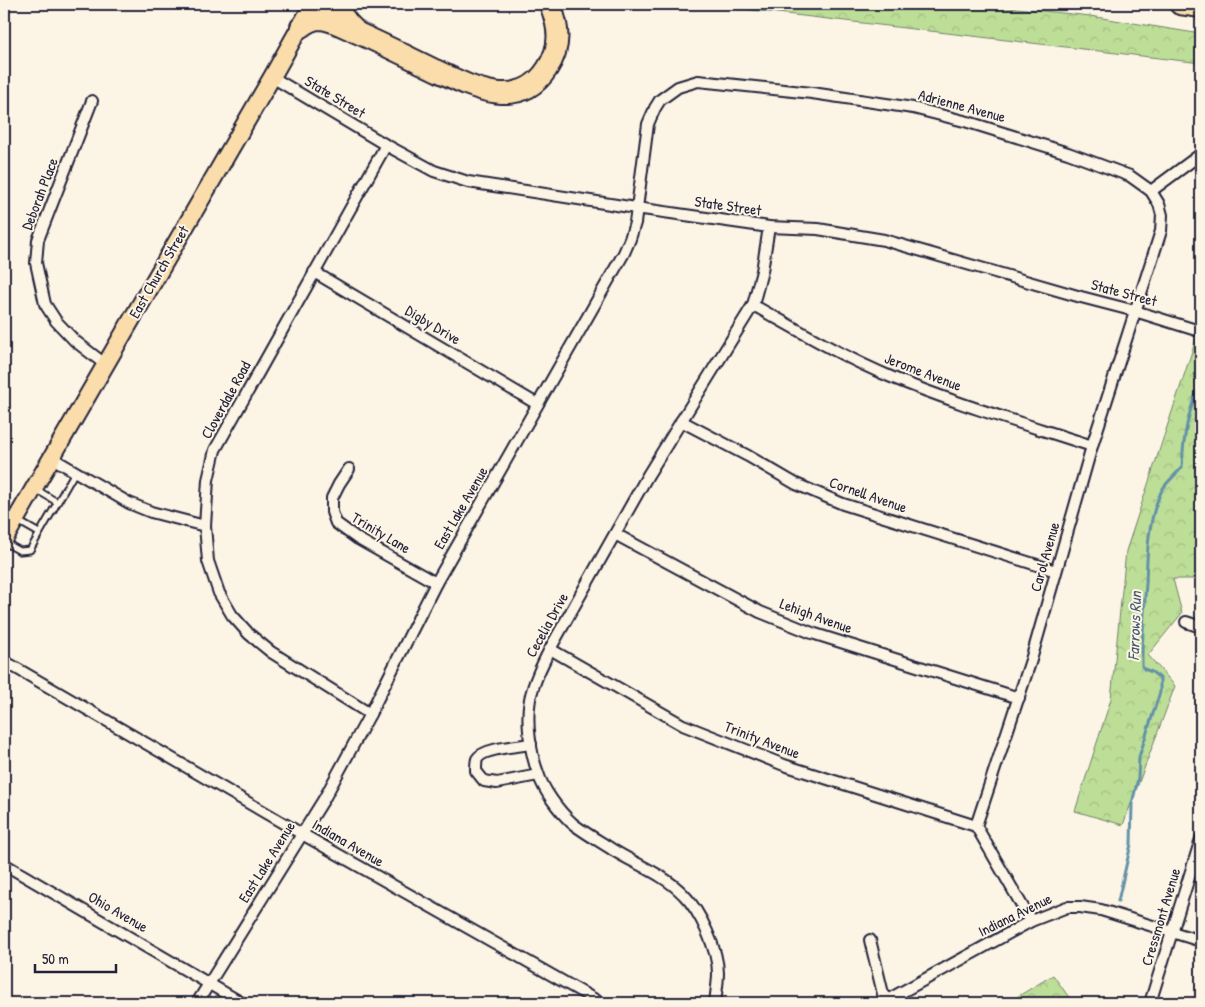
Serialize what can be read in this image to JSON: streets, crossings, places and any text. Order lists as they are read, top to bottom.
{
  "streets": {
    "main road": ["East Church Street"],
    "street": [
      "State Street",
      "Adrienne Avenue",
      "Deborah Place",
      "Digby Drive",
      "Jerome Avenue",
      "Cloverdale Road",
      "Cornell Avenue",
      "East Lake Avenue",
      "Trinity Lane",
      "Carol Avenue",
      "Lehigh Avenue",
      "Cecelia Drive",
      "Trinity Avenue",
      "Indiana Avenue",
      "Ohio Avenue",
      "Cressmont Avenue"
    ]
  },
  "crossings": [
    ["State Street", "East Church Street"],
    ["State Street", "Cloverdale Road"],
    ["State Street", "East Lake Avenue"],
    ["State Street", "Carol Avenue"],
    ["State Street", "Cecelia Drive"],
    ["Adrienne Avenue", "East Lake Avenue"],
    ["Adrienne Avenue", "Carol Avenue"],
    ["Deborah Place", "East Church Street"],
    ["Digby Drive", "Cloverdale Road"],
    ["Digby Drive", "East Lake Avenue"],
    ["Jerome Avenue", "Carol Avenue"],
    ["Jerome Avenue", "Cecelia Drive"],
    ["Cloverdale Road", "East Lake Avenue"],
    ["Cornell Avenue", "Carol Avenue"],
    ["Cornell Avenue", "Cecelia Drive"],
    ["East Lake Avenue", "Trinity Lane"],
    ["East Lake Avenue", "Indiana Avenue"],
    ["East Lake Avenue", "Ohio Avenue"],
    ["Carol Avenue", "Lehigh Avenue"],
    ["Carol Avenue", "Trinity Avenue"],
    ["Lehigh Avenue", "Cecelia Drive"],
    ["Cecelia Drive", "Trinity Avenue"],
    ["Indiana Avenue", "Cressmont Avenue"]
  ],
  "water": ["Farrows Run"],
  "scale_bar": "50 m"
}
